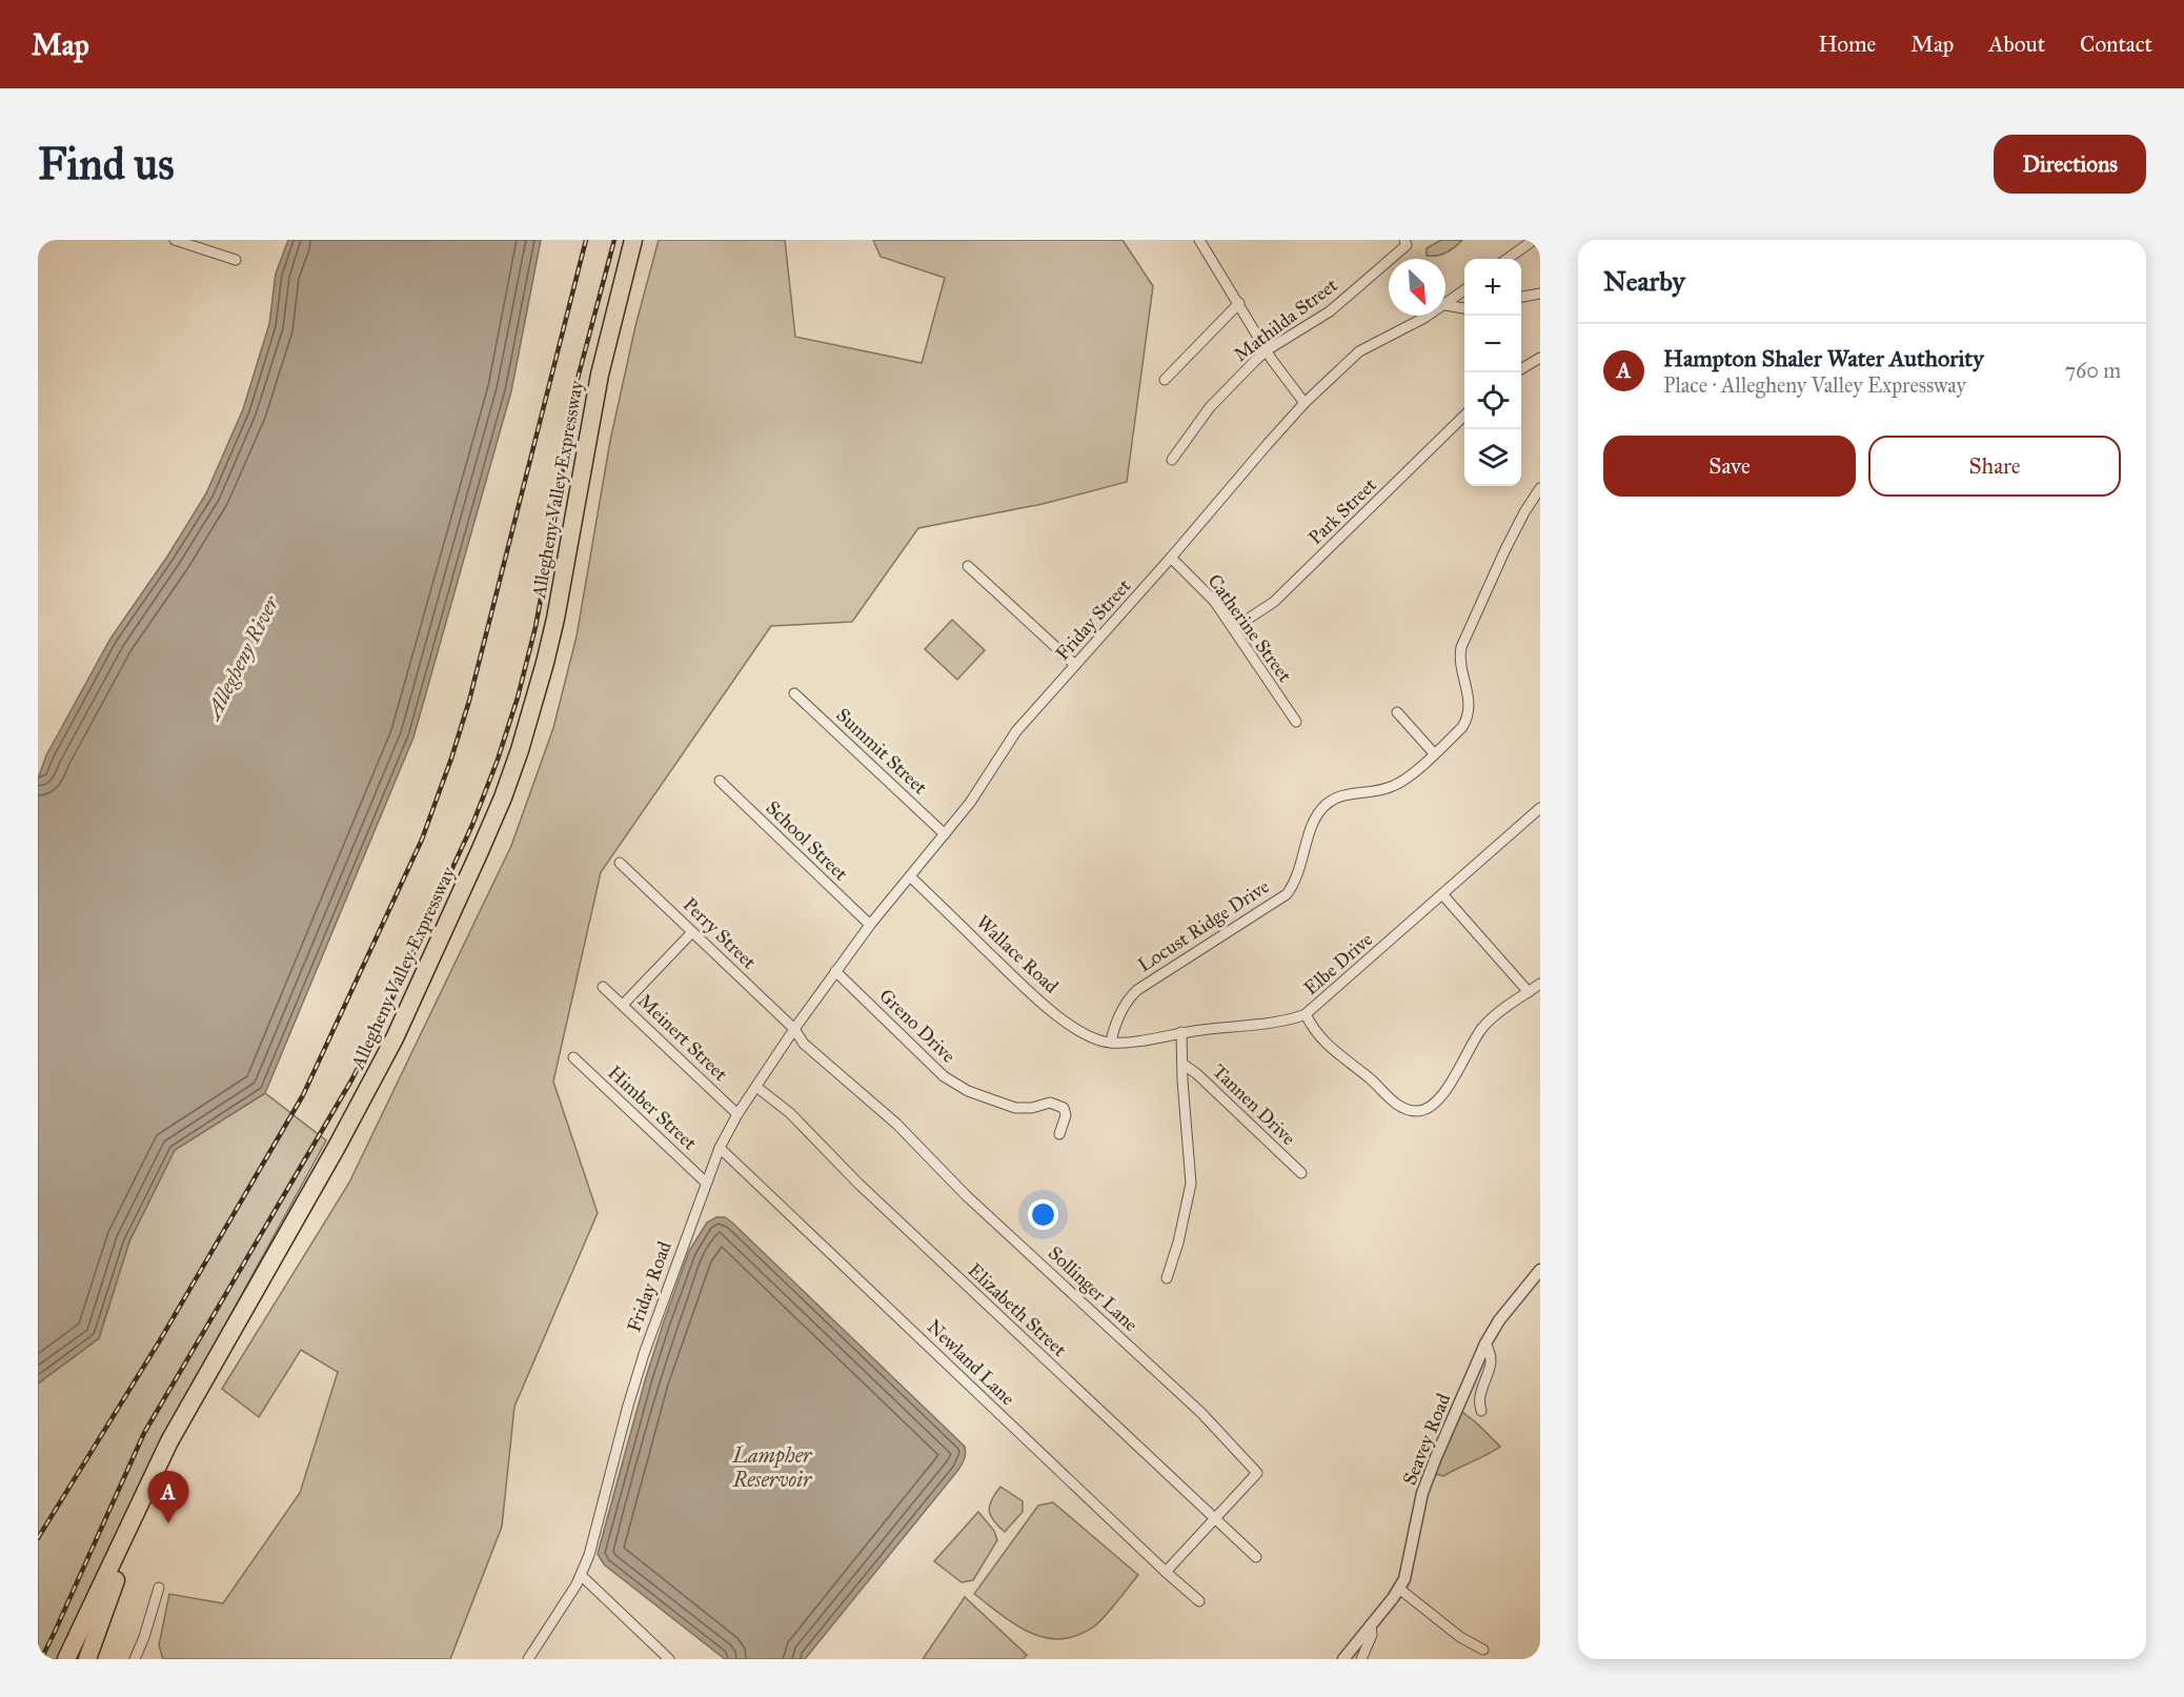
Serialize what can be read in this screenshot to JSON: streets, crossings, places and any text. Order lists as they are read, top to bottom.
{
  "streets": {
    "highway": ["Allegheny Valley Expressway"],
    "street": [
      "Mathilda Street",
      "Park Street",
      "Friday Street",
      "Catherine Street",
      "Summit Street",
      "School Street",
      "Locust Ridge Drive",
      "Perry Street",
      "Wallace Road",
      "Elbe Drive",
      "Greno Drive",
      "Meinert Street",
      "Tannen Drive",
      "Himber Street",
      "Friday Road",
      "Sollinger Lane",
      "Elizabeth Street",
      "Newland Lane",
      "Seavey Road"
    ]
  },
  "crossings": [
    ["Park Street", "Catherine Street"],
    ["Friday Street", "Catherine Street"],
    ["Friday Street", "Summit Street"],
    ["Friday Street", "School Street"],
    ["Friday Street", "Perry Street"],
    ["Friday Street", "Wallace Road"],
    ["Friday Street", "Greno Drive"],
    ["Friday Street", "Friday Road"],
    ["Friday Street", "Sollinger Lane"],
    ["Locust Ridge Drive", "Wallace Road"],
    ["Locust Ridge Drive", "Elbe Drive"],
    ["Perry Street", "Friday Road"],
    ["Perry Street", "Sollinger Lane"],
    ["Wallace Road", "Elbe Drive"],
    ["Meinert Street", "Friday Road"],
    ["Himber Street", "Friday Road"],
    ["Friday Road", "Sollinger Lane"],
    ["Friday Road", "Elizabeth Street"],
    ["Friday Road", "Newland Lane"],
    ["Sollinger Lane", "Elizabeth Street"]
  ],
  "water": ["Allegheny River", "Lampher Reservoir"],
  "north": "bottom right",
  "page": {
    "header": "Map",
    "nav": [
      "Home",
      "Map",
      "About",
      "Contact"
    ],
    "buttons": [
      "Directions",
      ["Save", "Share"]
    ],
    "title": "Find us",
    "heading": "Nearby",
    "map_buttons": ["+", "−"],
    "list": [
      {
        "mark": "A",
        "name": "Hampton Shaler Water Authority",
        "note": "Place · Allegheny Valley Expressway",
        "value": "760 m"
      }
    ],
    "pins": "A"
  }
}
